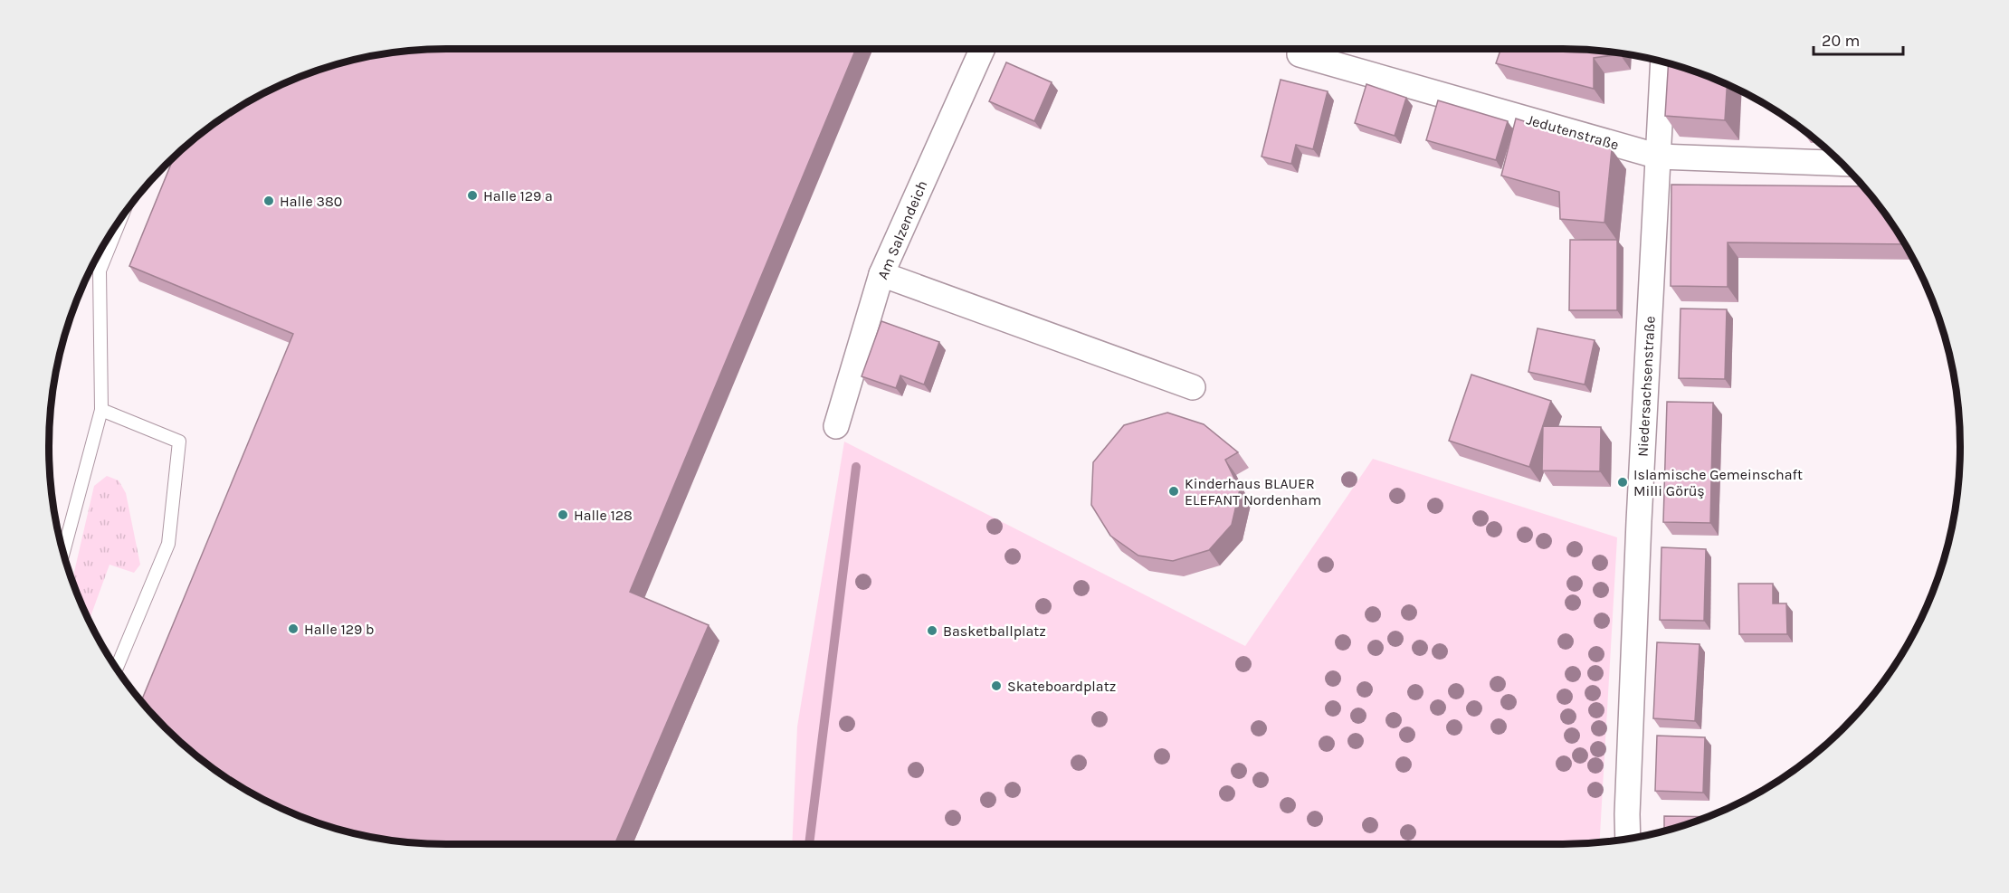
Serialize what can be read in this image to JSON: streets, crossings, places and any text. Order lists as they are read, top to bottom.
{
  "streets": {
    "street": ["Jedutenstraße", "Am Salzendeich", "Niedersachsenstraße"]
  },
  "crossings": [
    ["Jedutenstraße", "Niedersachsenstraße"]
  ],
  "places": [
    "Halle 129 a",
    "Halle 380",
    "Islamische Gemeinschaft Milli Görüş",
    "Kinderhaus BLAUER ELEFANT Nordenham",
    "Halle 128",
    "Halle 129 b",
    "Basketballplatz",
    "Skateboardplatz"
  ],
  "scale_bar": "20 m"
}
